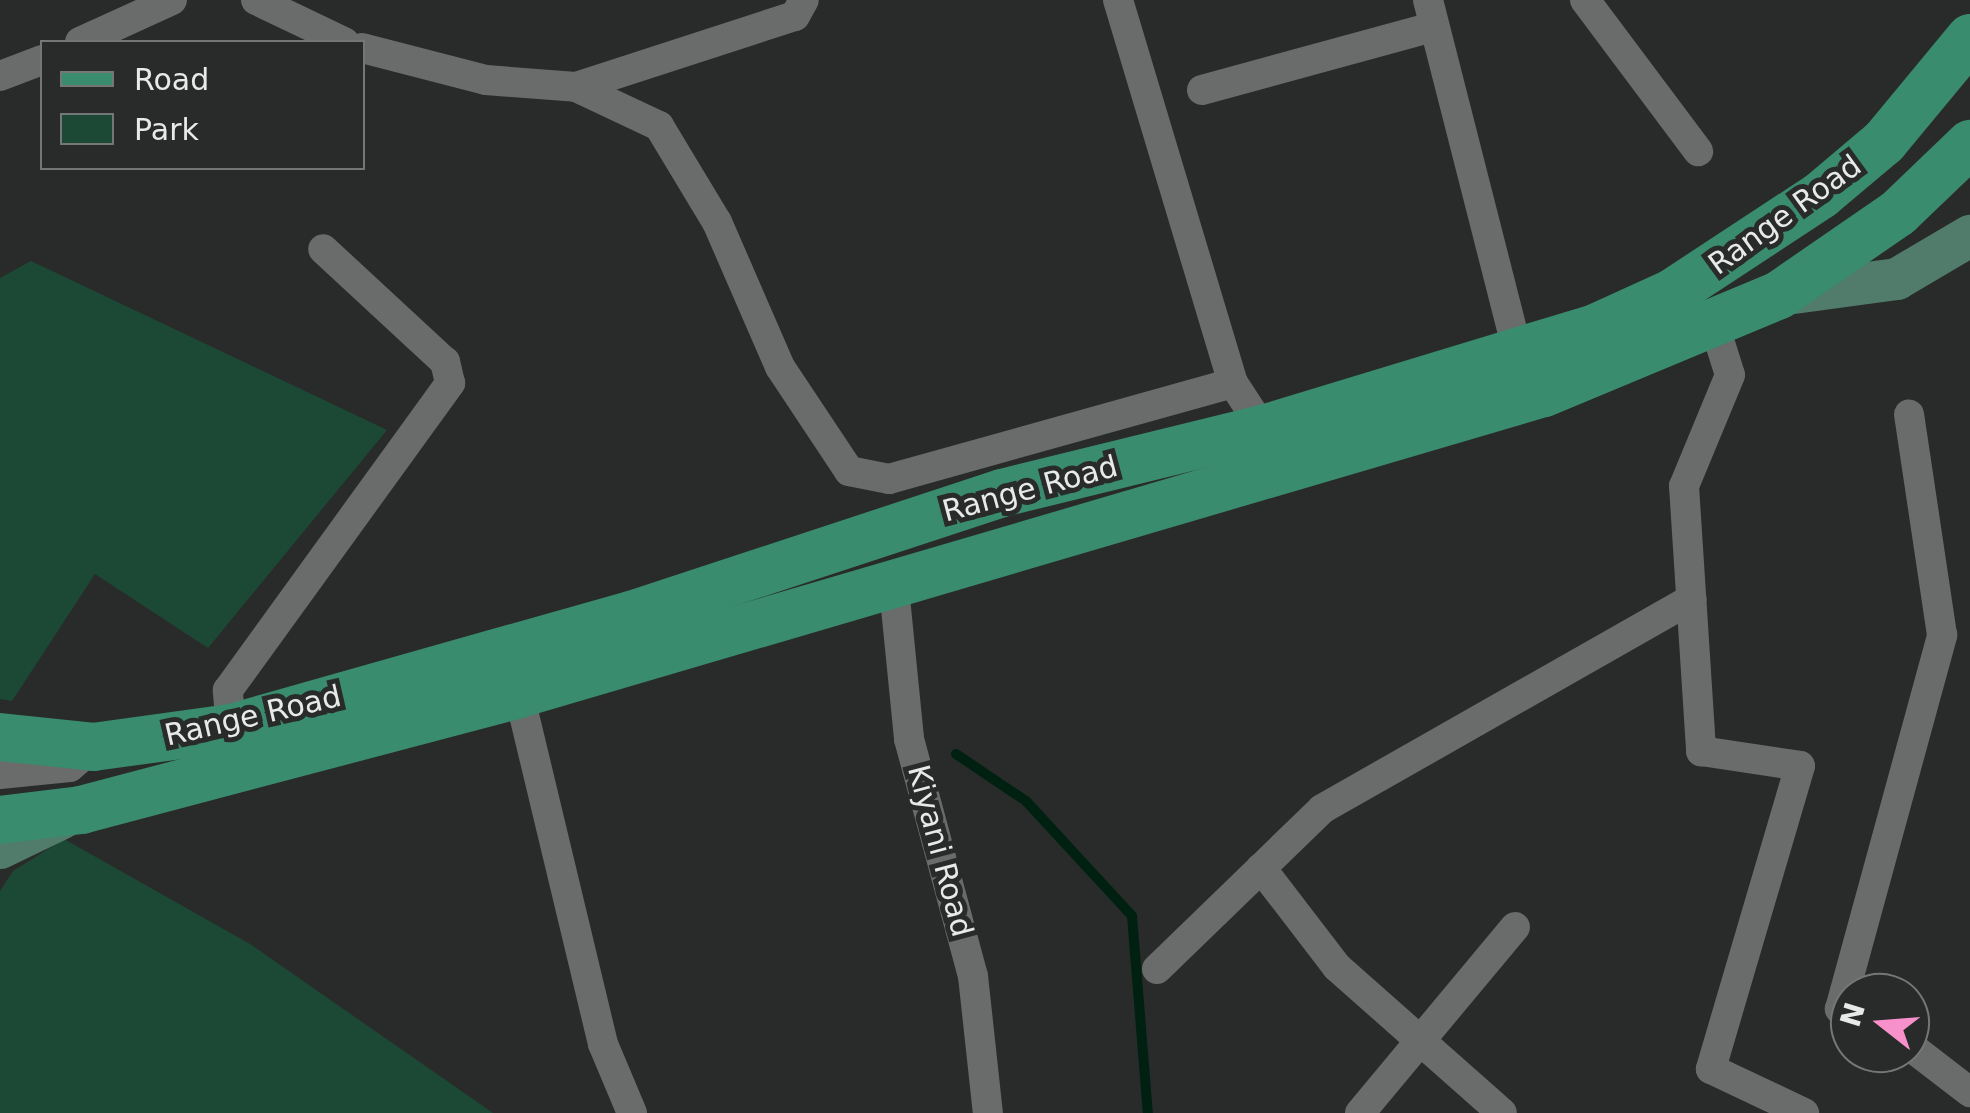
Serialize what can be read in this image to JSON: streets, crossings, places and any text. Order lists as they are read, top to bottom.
{
  "streets": {
    "main road": ["Range Road"],
    "street": ["Kiyani Road"]
  },
  "legend": ["Road", "Park"],
  "north": "left"
}
